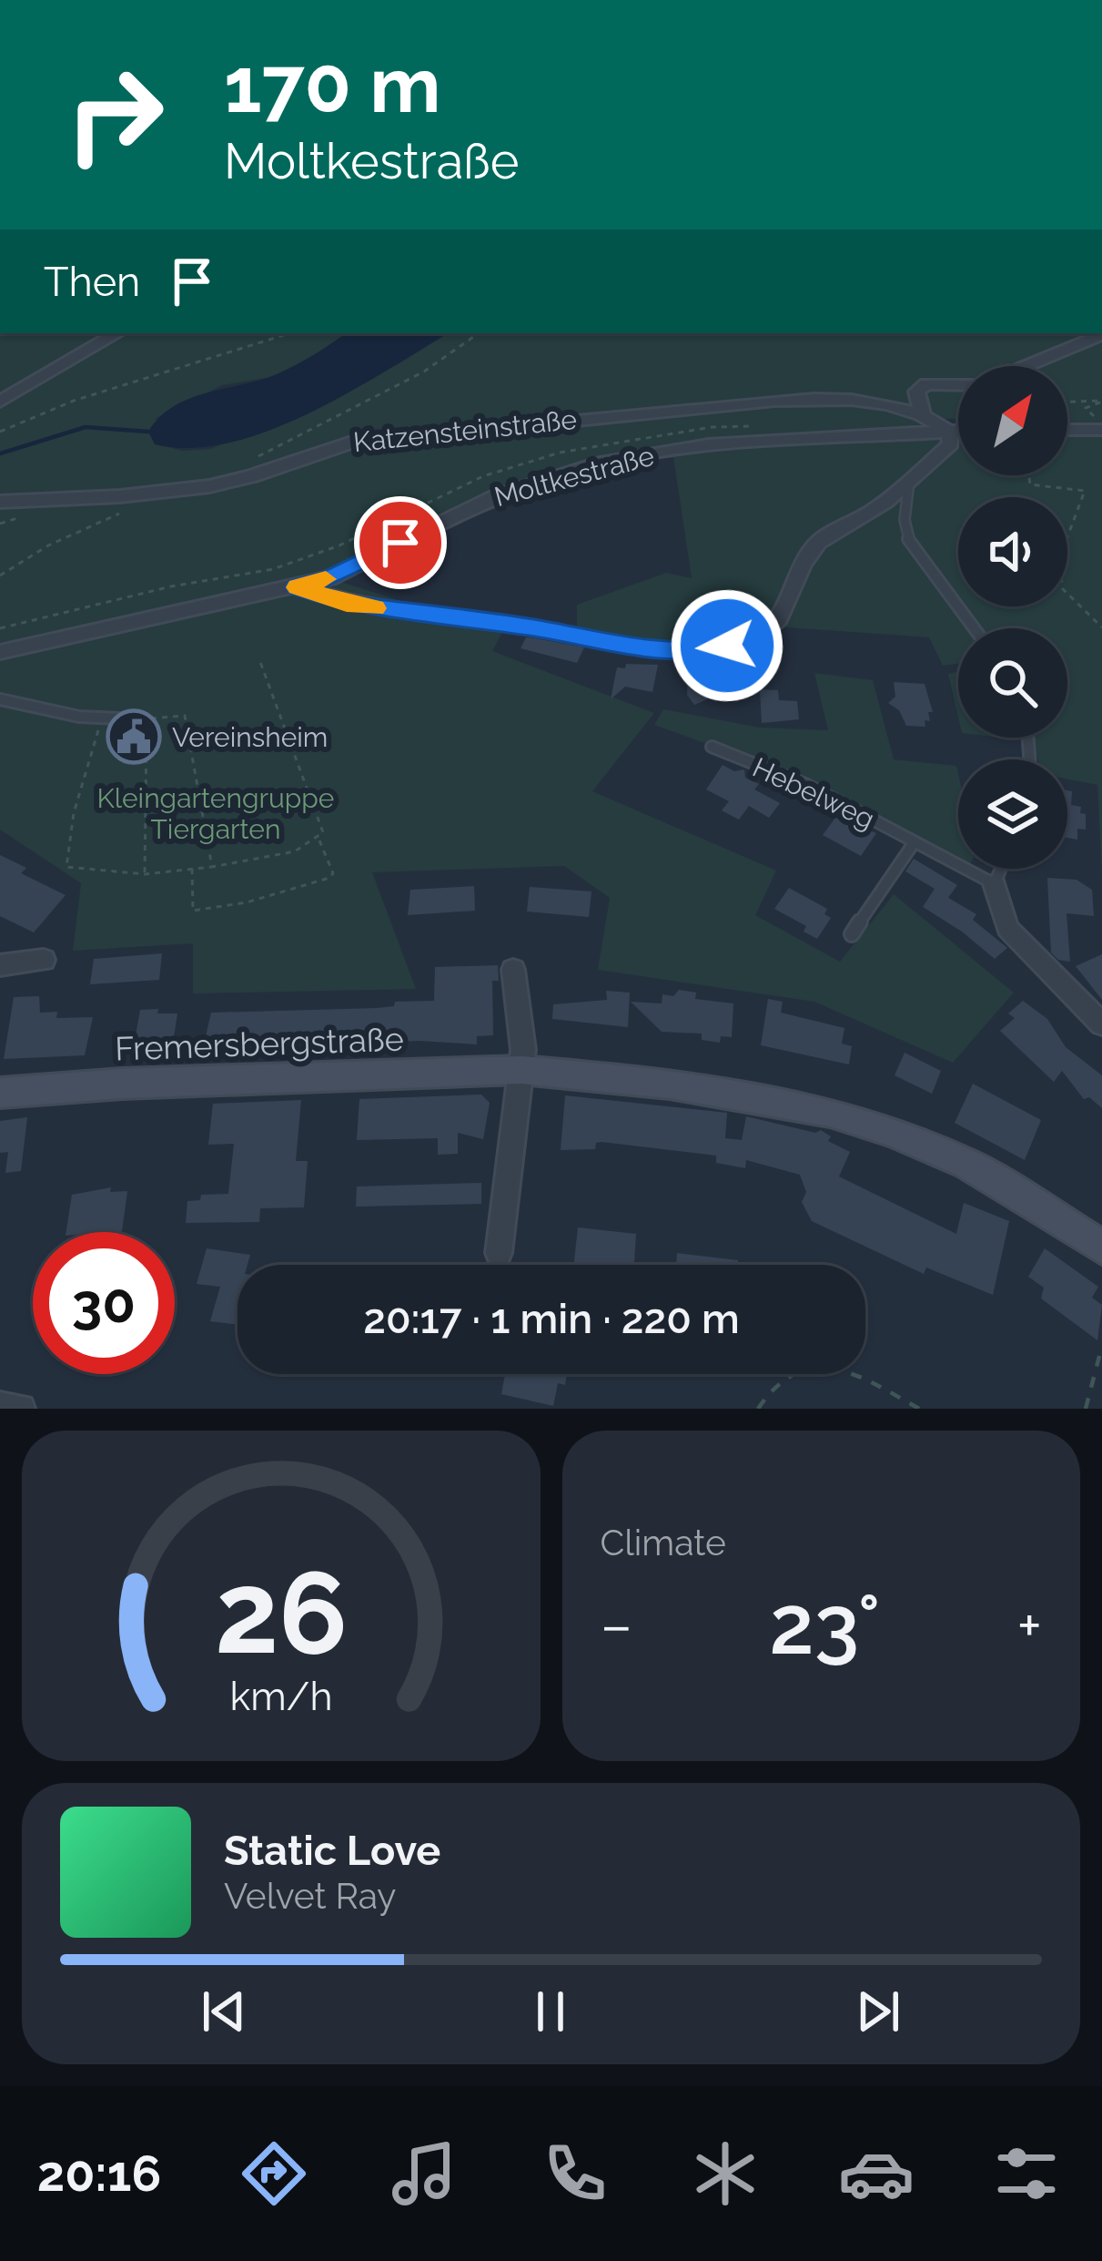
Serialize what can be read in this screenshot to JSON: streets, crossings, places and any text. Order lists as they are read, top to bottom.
{
  "streets": {
    "main road": ["Fremersbergstraße"],
    "street": ["Katzensteinstraße", "Moltkestraße"],
    "lane": ["Hebelweg"]
  },
  "crossings": [
    ["Katzensteinstraße", "Moltkestraße"]
  ],
  "parks": ["Kleingartengruppe Tiergarten"],
  "places": {
    "public building": ["Vereinsheim"]
  },
  "north": "top right",
  "page": {
    "turn": ["170 m", "Moltkestraße"],
    "then": "Then",
    "limit": "30",
    "trip": "20:17 · 1 min · 220 m",
    "tile": "Climate",
    "heat": ["−", "23°", "+"],
    "song": ["Static Love", "Velvet Ray"],
    "tabs": "20:16",
    "gauge": ["26", "km/h"]
  }
}
